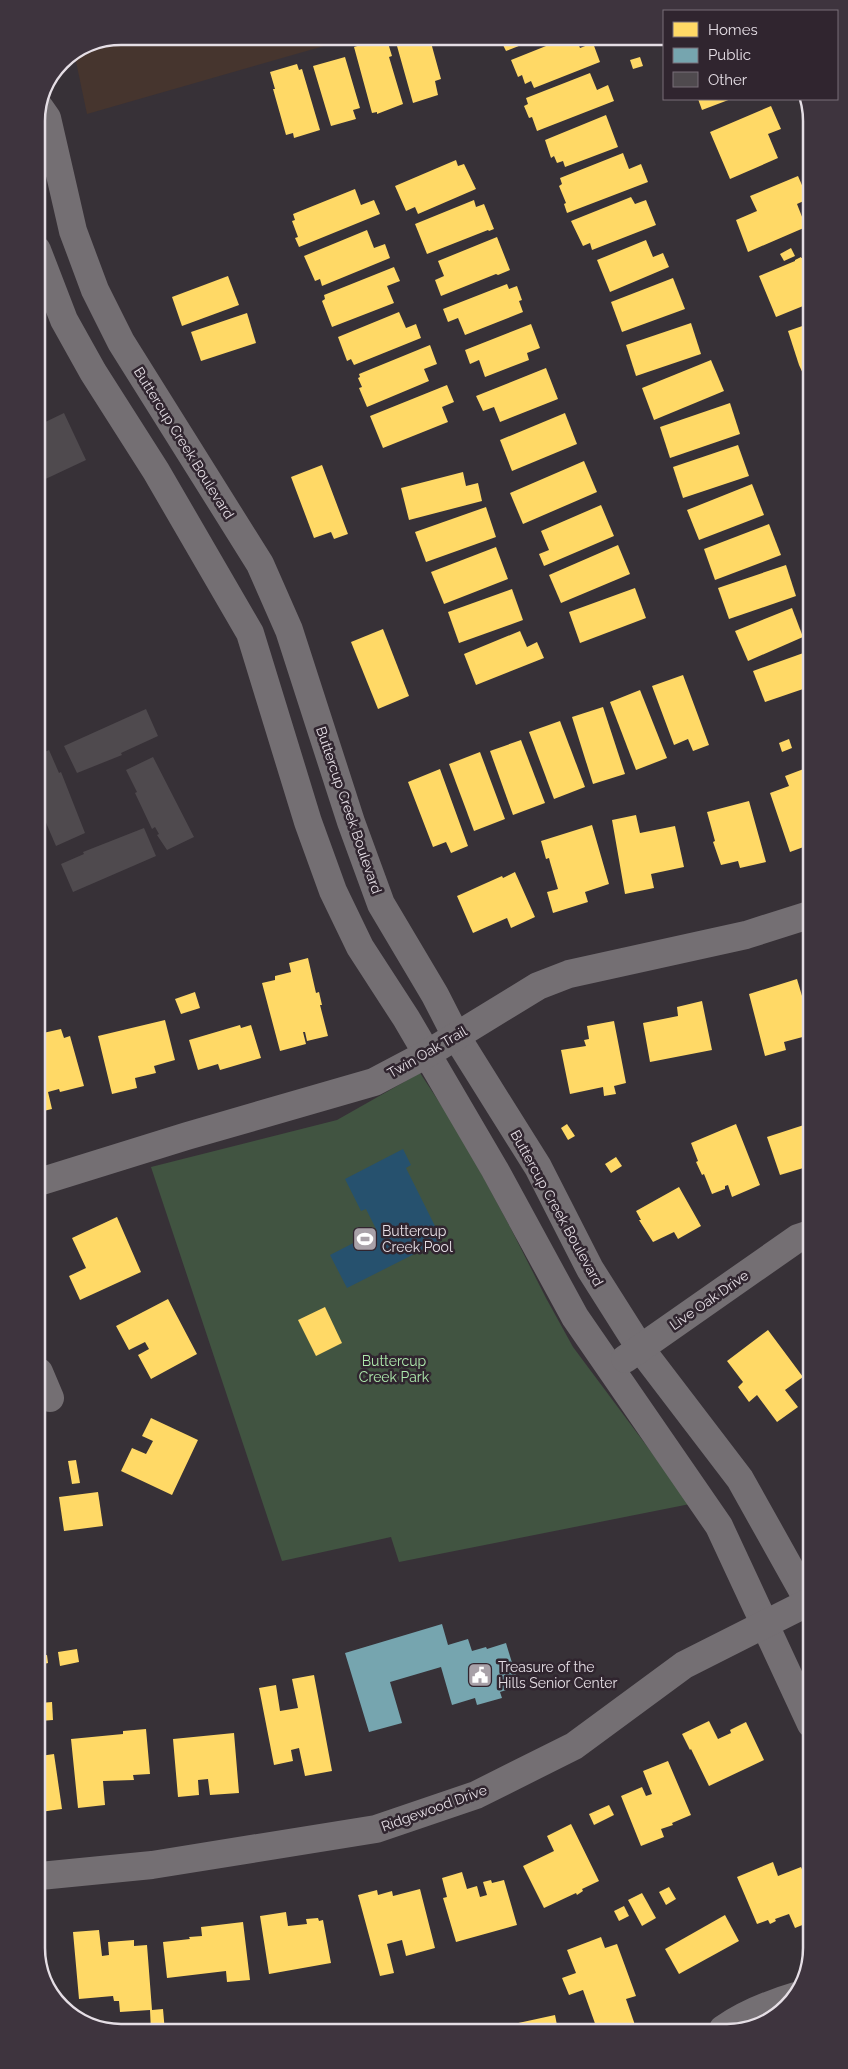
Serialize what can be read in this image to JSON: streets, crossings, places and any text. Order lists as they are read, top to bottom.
{
  "streets": {
    "street": [
      "Buttercup Creek Boulevard",
      "Twin Oak Trail",
      "Live Oak Drive",
      "Ridgewood Drive"
    ]
  },
  "crossings": [
    ["Buttercup Creek Boulevard", "Twin Oak Trail"],
    ["Buttercup Creek Boulevard", "Live Oak Drive"]
  ],
  "parks": ["Buttercup Creek Park"],
  "places": {
    "sports": ["Buttercup Creek Pool"],
    "public building": ["Treasure of the Hills Senior Center"]
  },
  "legend": ["Homes", "Public", "Other"]
}
